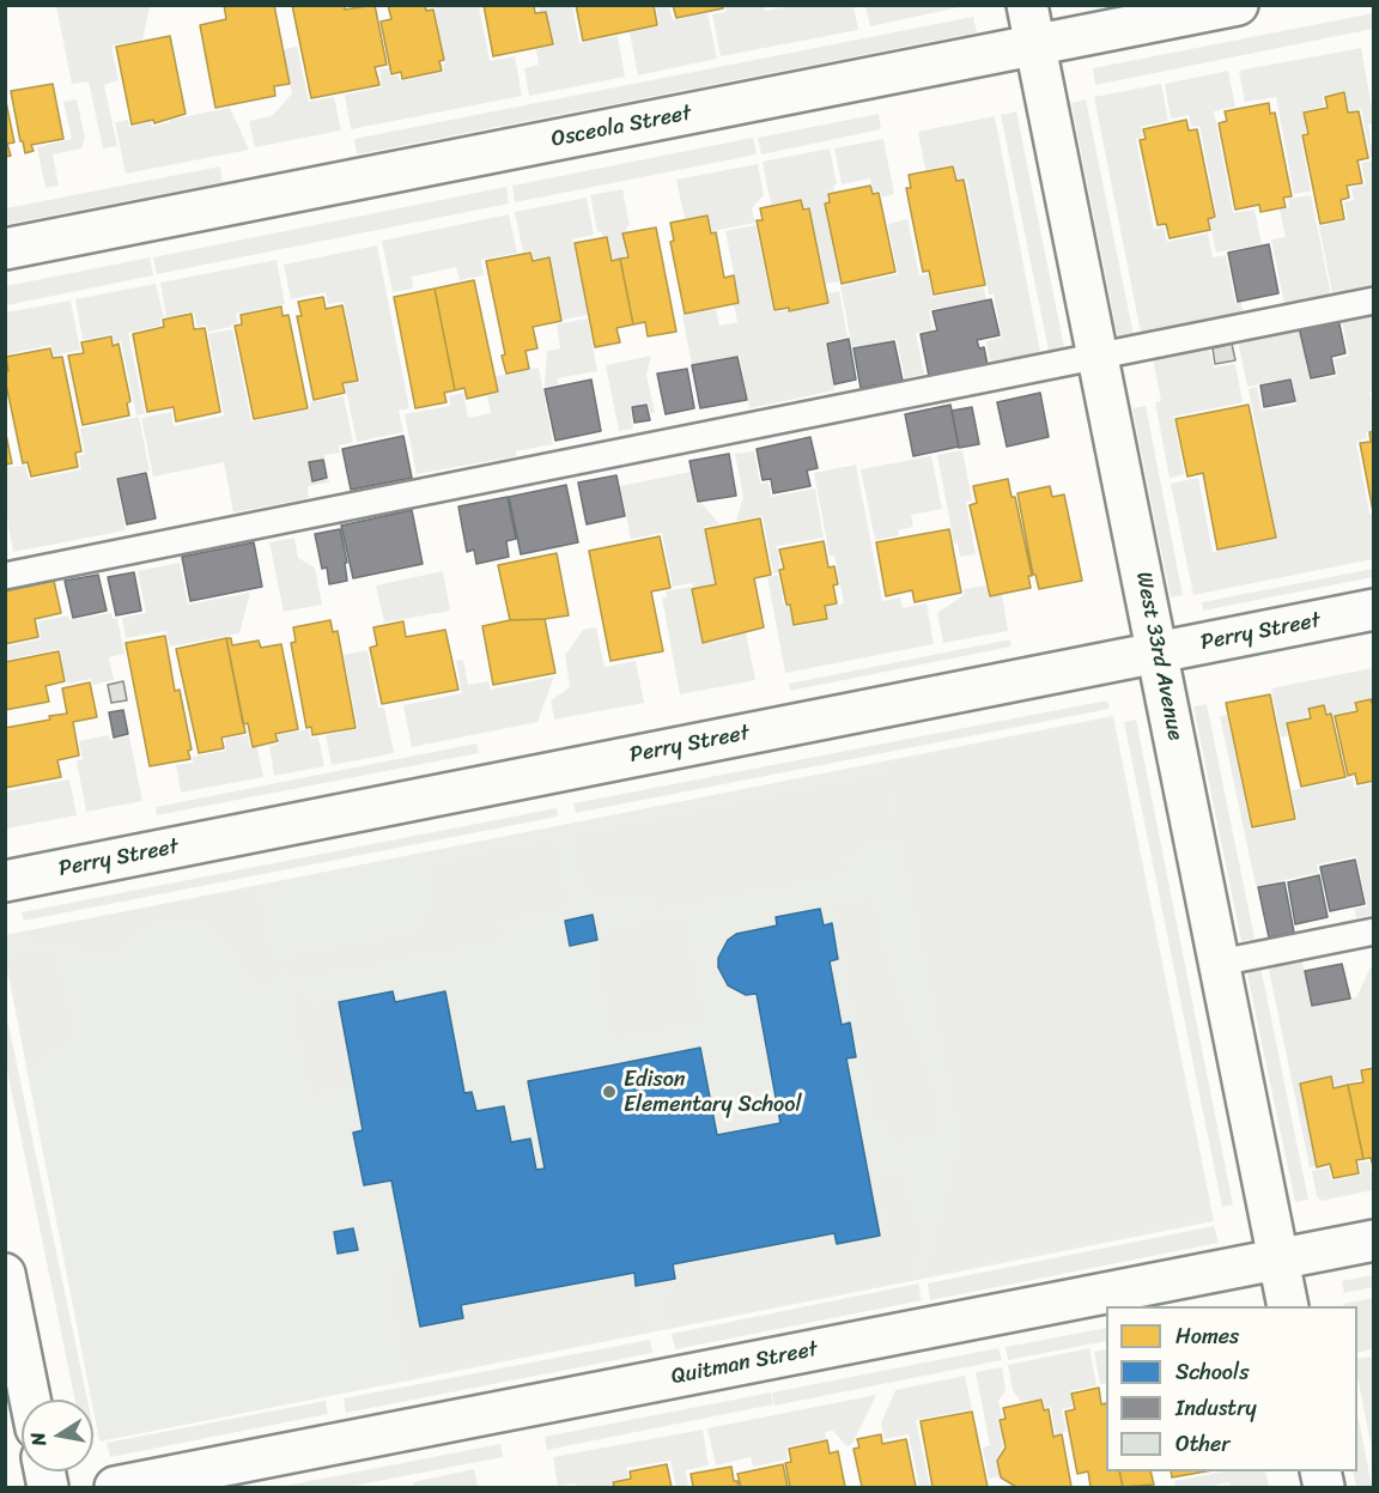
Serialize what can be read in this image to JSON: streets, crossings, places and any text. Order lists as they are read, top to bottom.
{
  "streets": {
    "street": [
      "Osceola Street",
      "Perry Street",
      "West 33rd Avenue",
      "Quitman Street"
    ]
  },
  "crossings": [
    ["Osceola Street", "West 33rd Avenue"],
    ["Perry Street", "West 33rd Avenue"],
    ["West 33rd Avenue", "Quitman Street"]
  ],
  "places": ["Edison Elementary School"],
  "legend": [
    "Homes",
    "Schools",
    "Industry",
    "Other"
  ],
  "north": "left"
}
